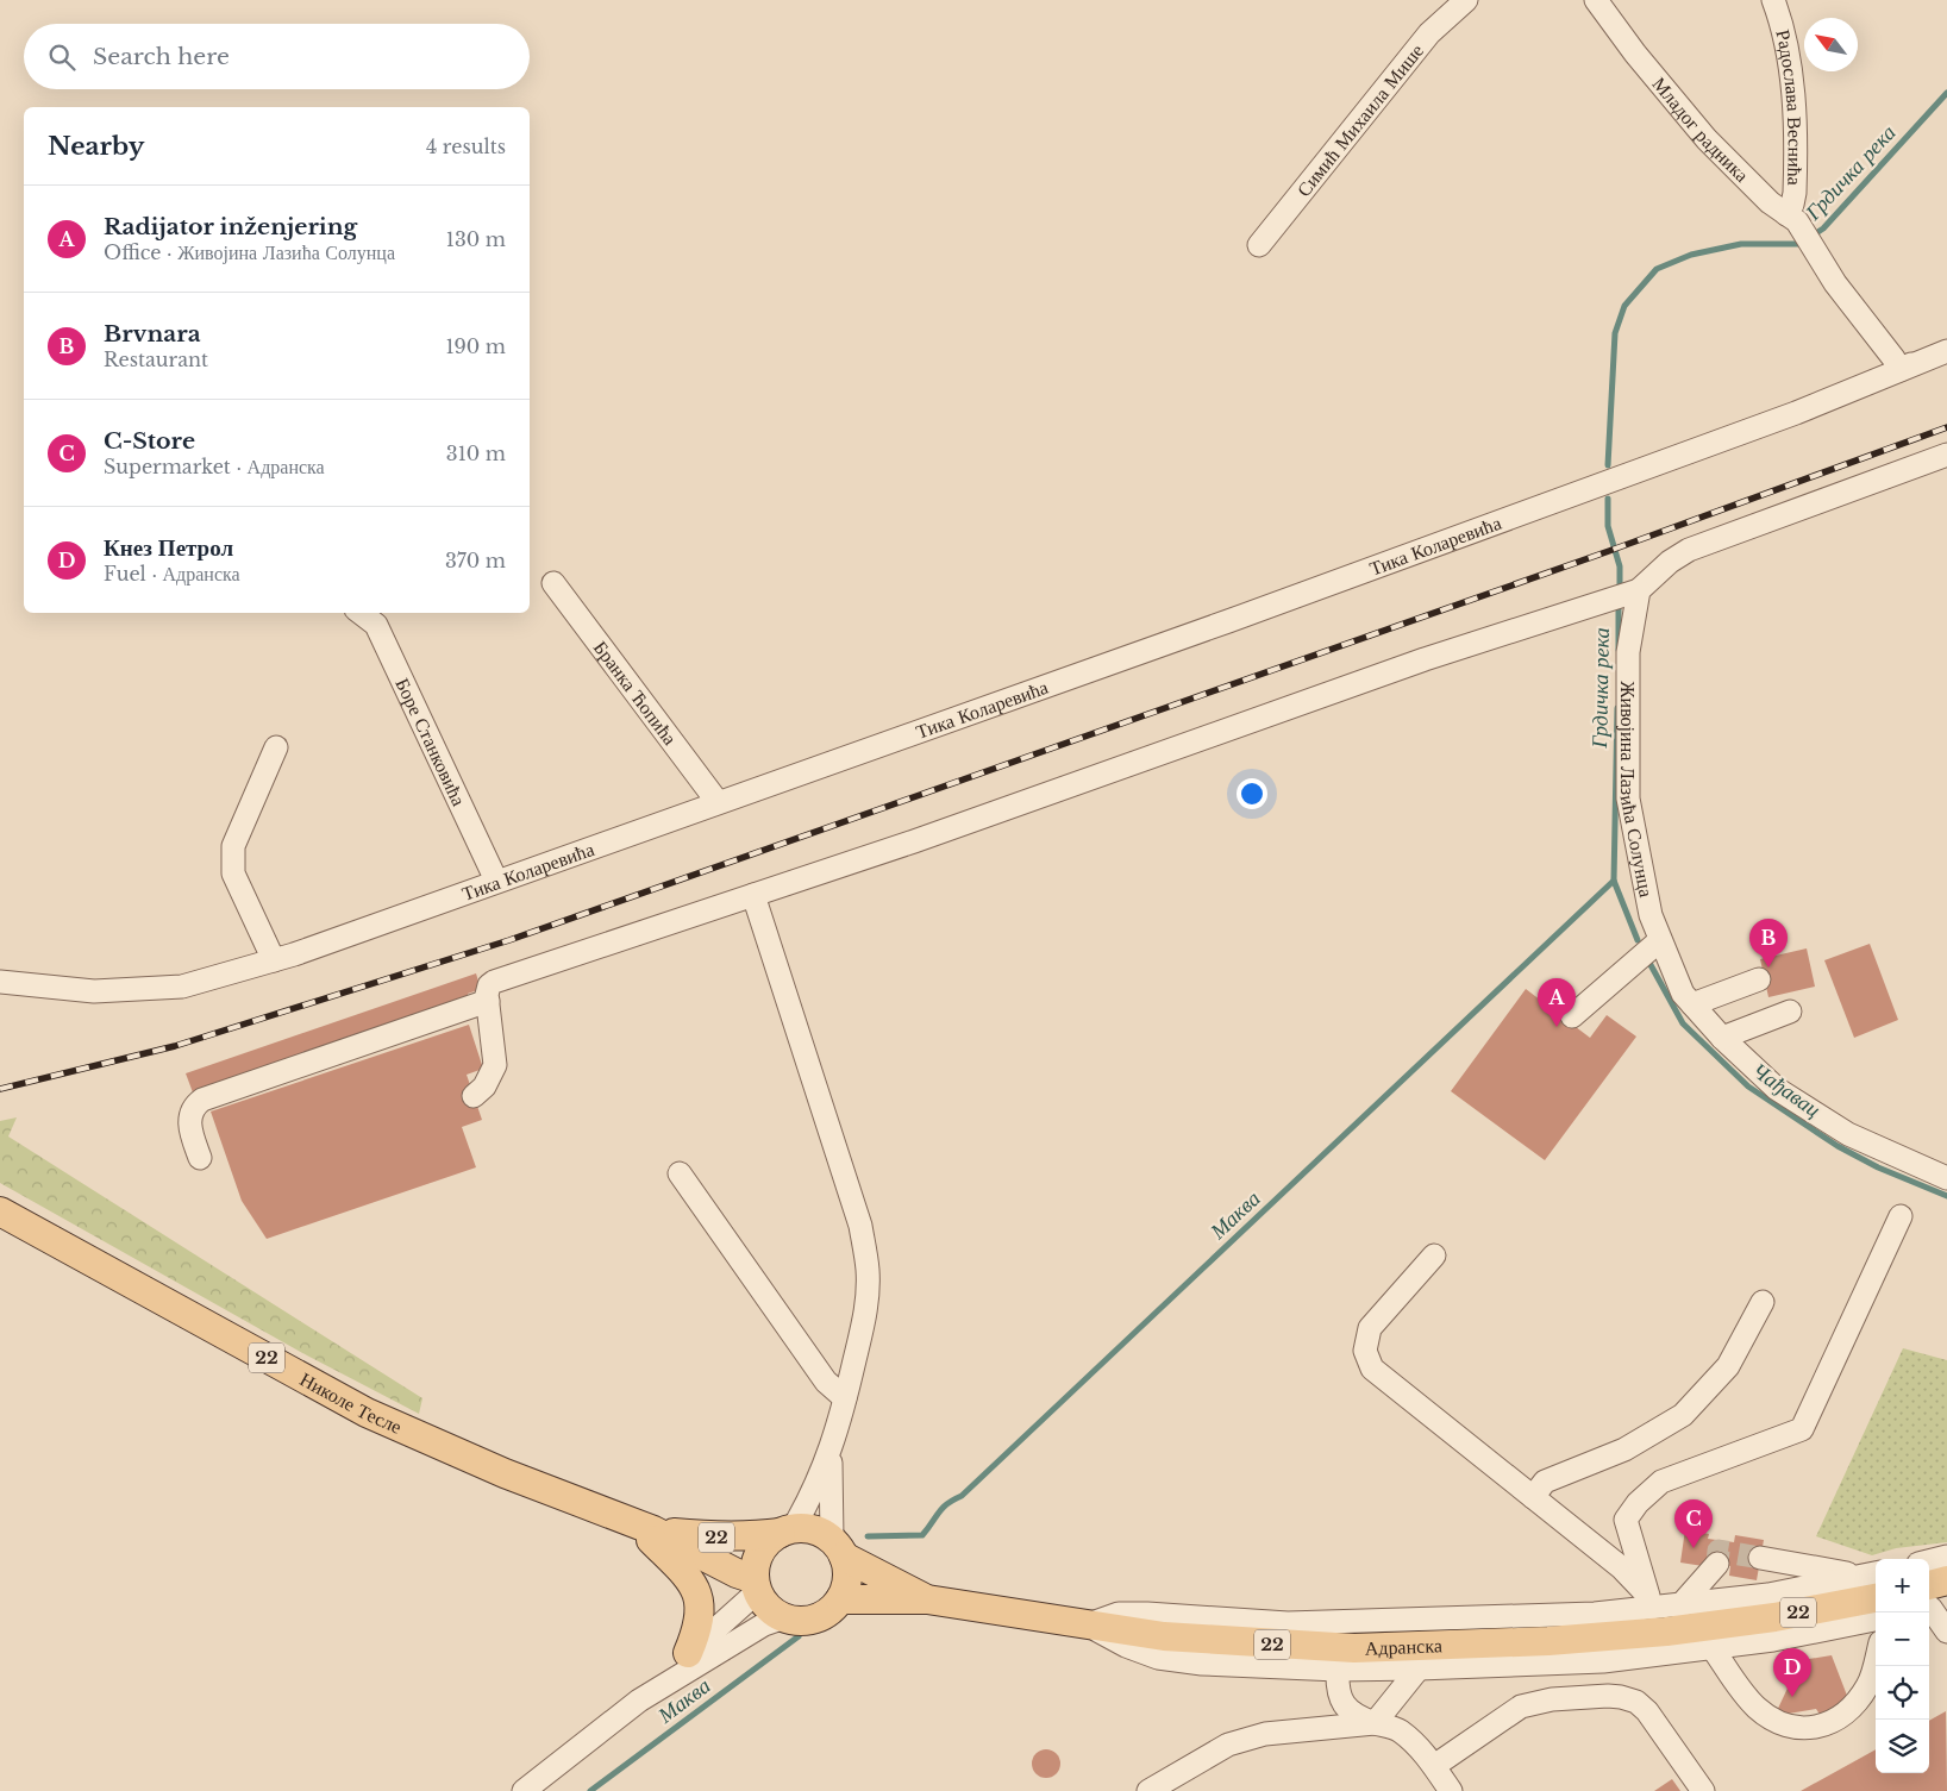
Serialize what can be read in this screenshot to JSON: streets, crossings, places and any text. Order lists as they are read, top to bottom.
{
  "streets": {
    "main road": ["22", "Николе Тесле", "Адранска"],
    "street": [
      "Радослава Веснића",
      "Симић Михаила Мише",
      "Младог радника",
      "Тика Коларевића",
      "Бранка Ћопића",
      "Боре Станковића",
      "Живојина Лазића Солунца"
    ]
  },
  "crossings": [
    ["Радослава Веснића", "Младог радника"],
    ["Младог радника", "Тика Коларевића"],
    ["Тика Коларевића", "Бранка Ћопића"],
    ["Тика Коларевића", "Боре Станковића"],
    ["22", "Николе Тесле"],
    ["22", "Адранска"],
    ["Николе Тесле", "Адранска"]
  ],
  "water": ["Грдичка река", "Чађавац", "Маква"],
  "north": "top left",
  "page": {
    "search": "Search here",
    "heading": ["Nearby", "4 results"],
    "list": [
      {
        "mark": "A",
        "name": "Radijator inženjering",
        "note": "Office · Живојина Лазића Солунца",
        "value": "130 m"
      },
      {
        "mark": "B",
        "name": "Brvnara",
        "note": "Restaurant",
        "value": "190 m"
      },
      {
        "mark": "C",
        "name": "C-Store",
        "note": "Supermarket · Адранска",
        "value": "310 m"
      },
      {
        "mark": "D",
        "name": "Кнез Петрол",
        "note": "Fuel · Адранска",
        "value": "370 m"
      }
    ],
    "pins": [
      "B",
      "A",
      "C",
      "D"
    ],
    "map_buttons": ["+", "−"]
  }
}
